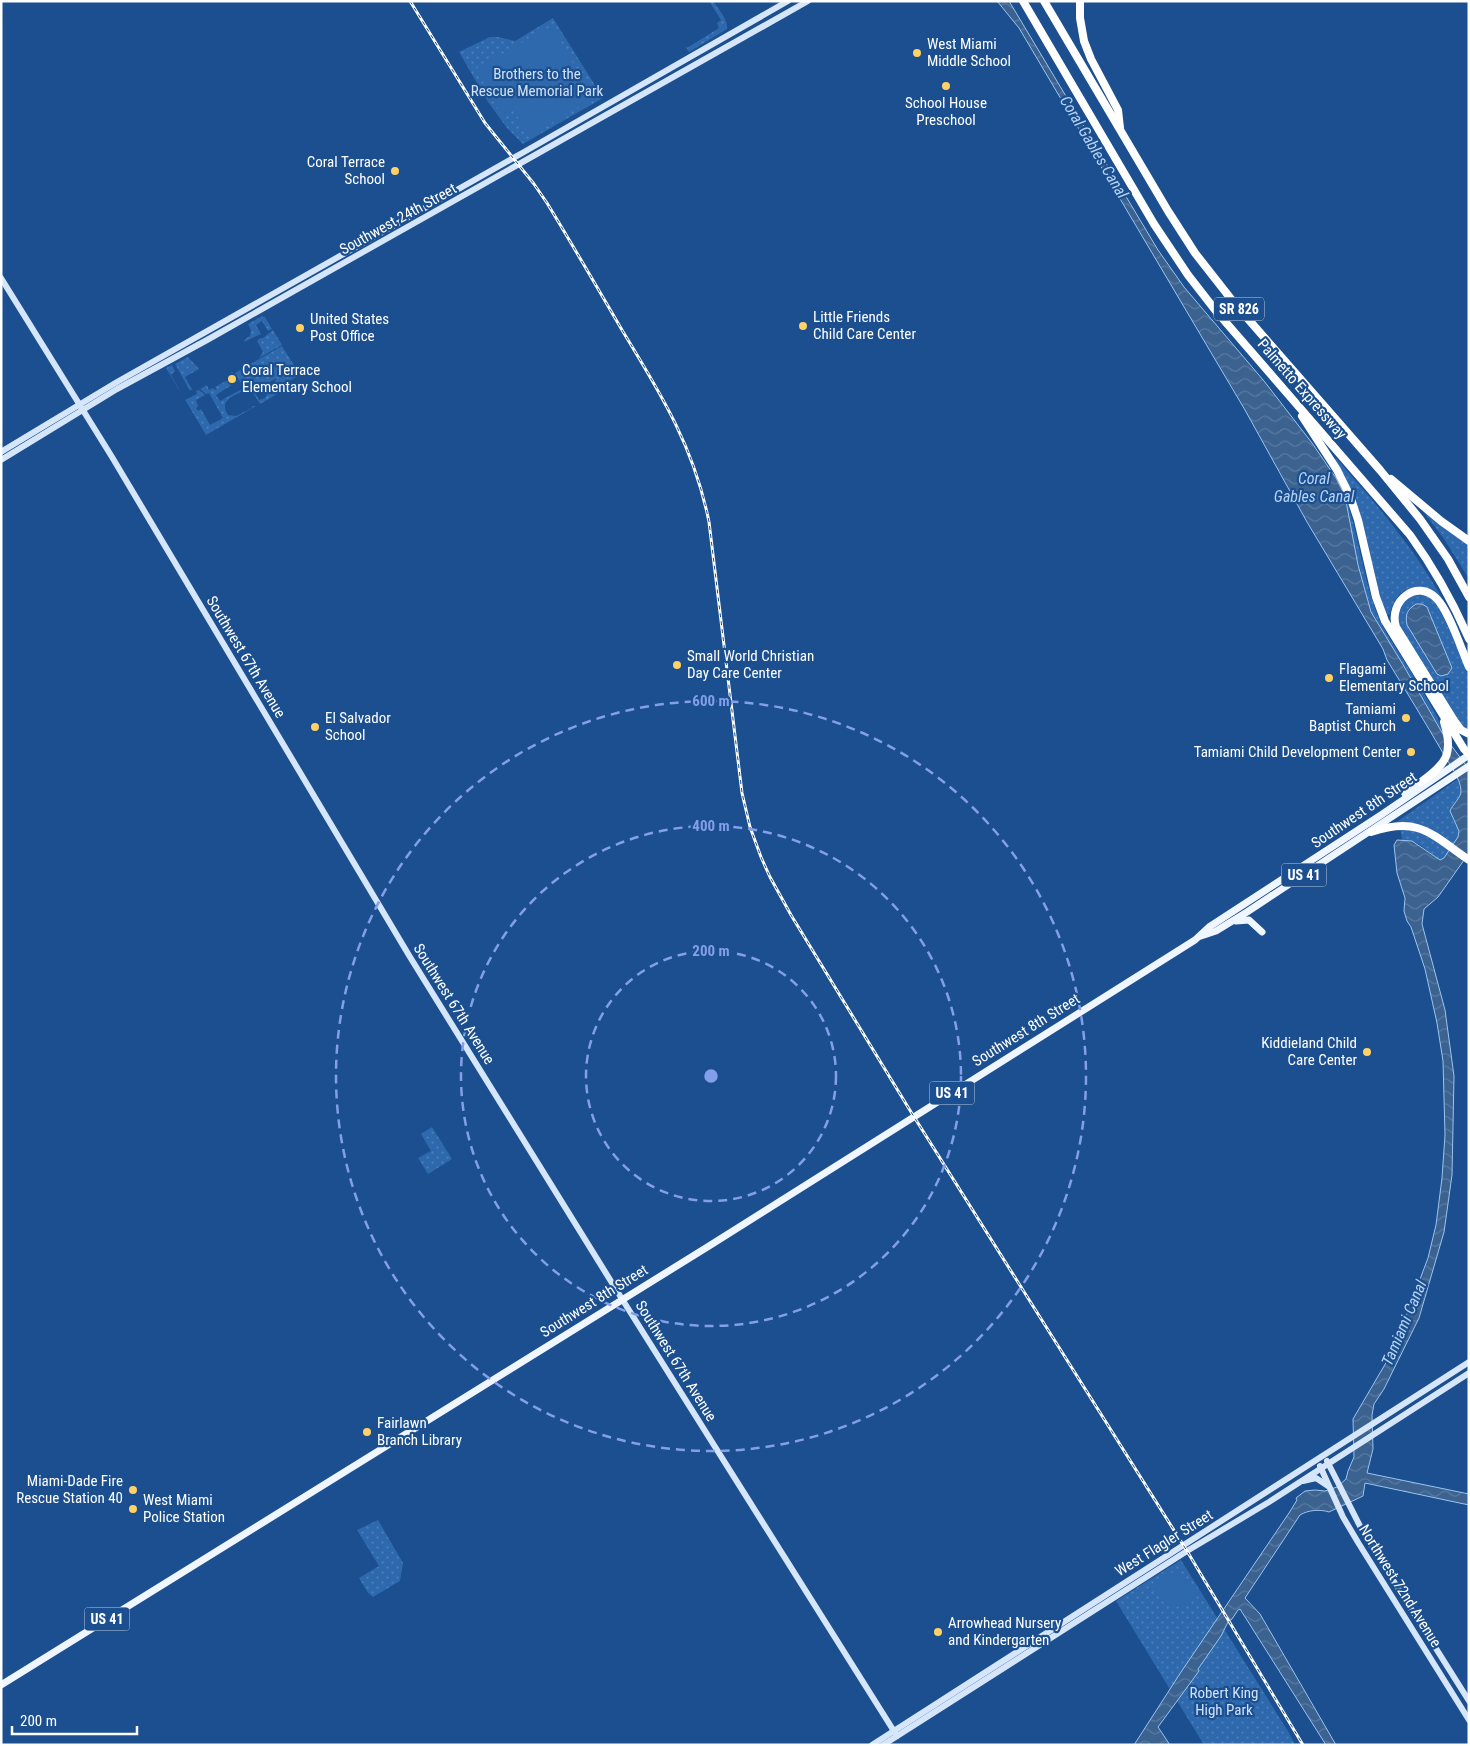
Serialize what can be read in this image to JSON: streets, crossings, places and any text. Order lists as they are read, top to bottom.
{
  "streets": {
    "highway": ["SR 826", "Palmetto Expressway"],
    "main road": [
      "Southwest 24th Street",
      "Southwest 67th Avenue",
      "Southwest 8th Street",
      "US 41",
      "West Flagler Street",
      "Northwest 72nd Avenue"
    ]
  },
  "crossings": [
    ["Southwest 24th Street", "Southwest 67th Avenue"],
    ["Southwest 67th Avenue", "Southwest 8th Street"],
    ["Southwest 67th Avenue", "West Flagler Street"],
    ["West Flagler Street", "Northwest 72nd Avenue"]
  ],
  "water": ["Coral Gables Canal", "Tamiami Canal"],
  "parks": ["Brothers to the Rescue Memorial Park", "Robert King High Park"],
  "places": [
    "West Miami Middle School",
    "School House Preschool",
    "Coral Terrace School",
    "Little Friends Child Care Center",
    "United States Post Office",
    "Coral Terrace Elementary School",
    "Small World Christian Day Care Center",
    "Flagami Elementary School",
    "Tamiami Baptist Church",
    "El Salvador School",
    "Tamiami Child Development Center",
    "Kiddieland Child Care Center",
    "Fairlawn Branch Library",
    "Miami-Dade Fire Rescue Station 40",
    "West Miami Police Station",
    "Arrowhead Nursery and Kindergarten"
  ],
  "scale_bar": "200 m",
  "rings": ["600 m", "400 m", "200 m"]
}
